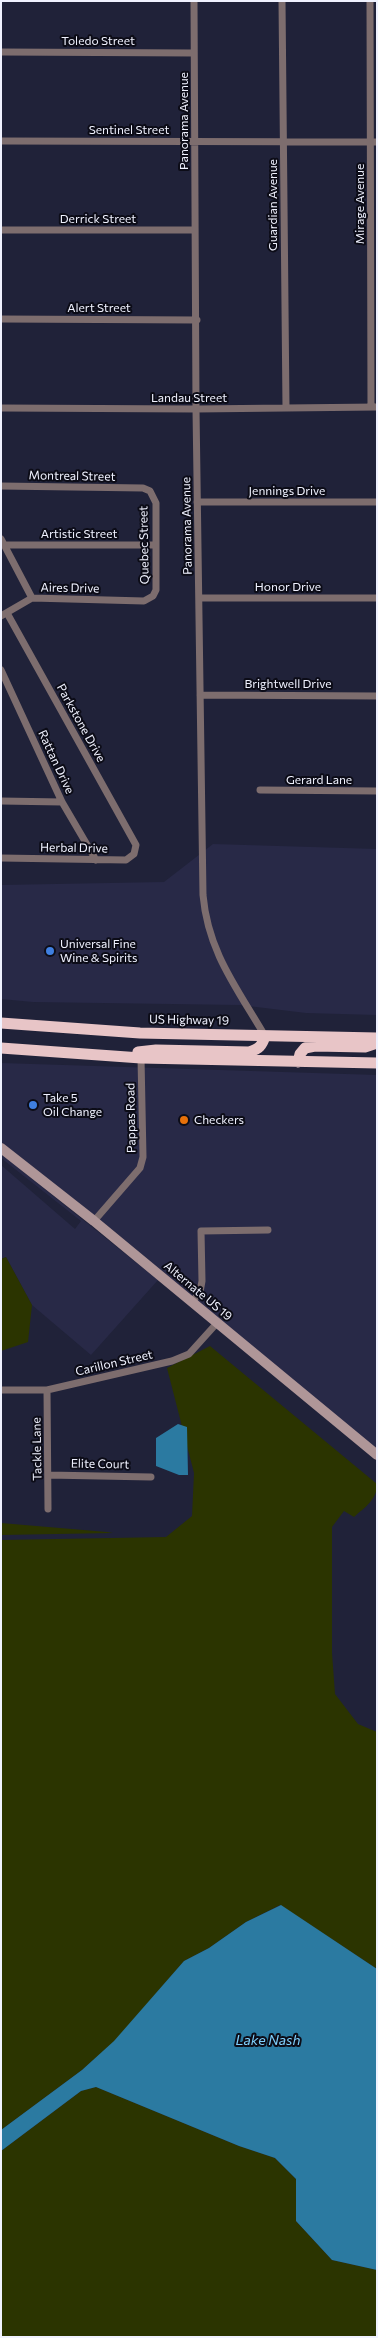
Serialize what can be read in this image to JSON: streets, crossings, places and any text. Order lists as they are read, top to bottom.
{
  "streets": {
    "highway": ["US Highway 19"],
    "main road": ["Alternate US 19"],
    "street": [
      "Toledo Street",
      "Panorama Avenue",
      "Sentinel Street",
      "Mirage Avenue",
      "Guardian Avenue",
      "Derrick Street",
      "Alert Street",
      "Landau Street",
      "Montreal Street",
      "Jennings Drive",
      "Artistic Street",
      "Quebec Street",
      "Honor Drive",
      "Aires Drive",
      "Brightwell Drive",
      "Parkstone Drive",
      "Rattan Drive",
      "Gerard Lane",
      "Herbal Drive",
      "Pappas Road",
      "Carillon Street",
      "Tackle Lane",
      "Elite Court"
    ]
  },
  "crossings": [
    ["Toledo Street", "Panorama Avenue"],
    ["Panorama Avenue", "Sentinel Street"],
    ["Panorama Avenue", "Derrick Street"],
    ["Panorama Avenue", "Alert Street"],
    ["Panorama Avenue", "Landau Street"],
    ["Panorama Avenue", "Jennings Drive"],
    ["Panorama Avenue", "Honor Drive"],
    ["Panorama Avenue", "Brightwell Drive"],
    ["Panorama Avenue", "US Highway 19"],
    ["Sentinel Street", "Mirage Avenue"],
    ["Sentinel Street", "Guardian Avenue"],
    ["Mirage Avenue", "Landau Street"],
    ["Guardian Avenue", "Landau Street"],
    ["Montreal Street", "Quebec Street"],
    ["Artistic Street", "Quebec Street"],
    ["Quebec Street", "Aires Drive"],
    ["Aires Drive", "Parkstone Drive"],
    ["Parkstone Drive", "Herbal Drive"],
    ["Rattan Drive", "Herbal Drive"],
    ["Pappas Road", "Alternate US 19"],
    ["Alternate US 19", "Carillon Street"],
    ["Carillon Street", "Tackle Lane"],
    ["Tackle Lane", "Elite Court"]
  ],
  "water": ["Lake Nash"],
  "places": ["Universal Fine Wine & Spirits", "Take 5 Oil Change", "Checkers"]
}
